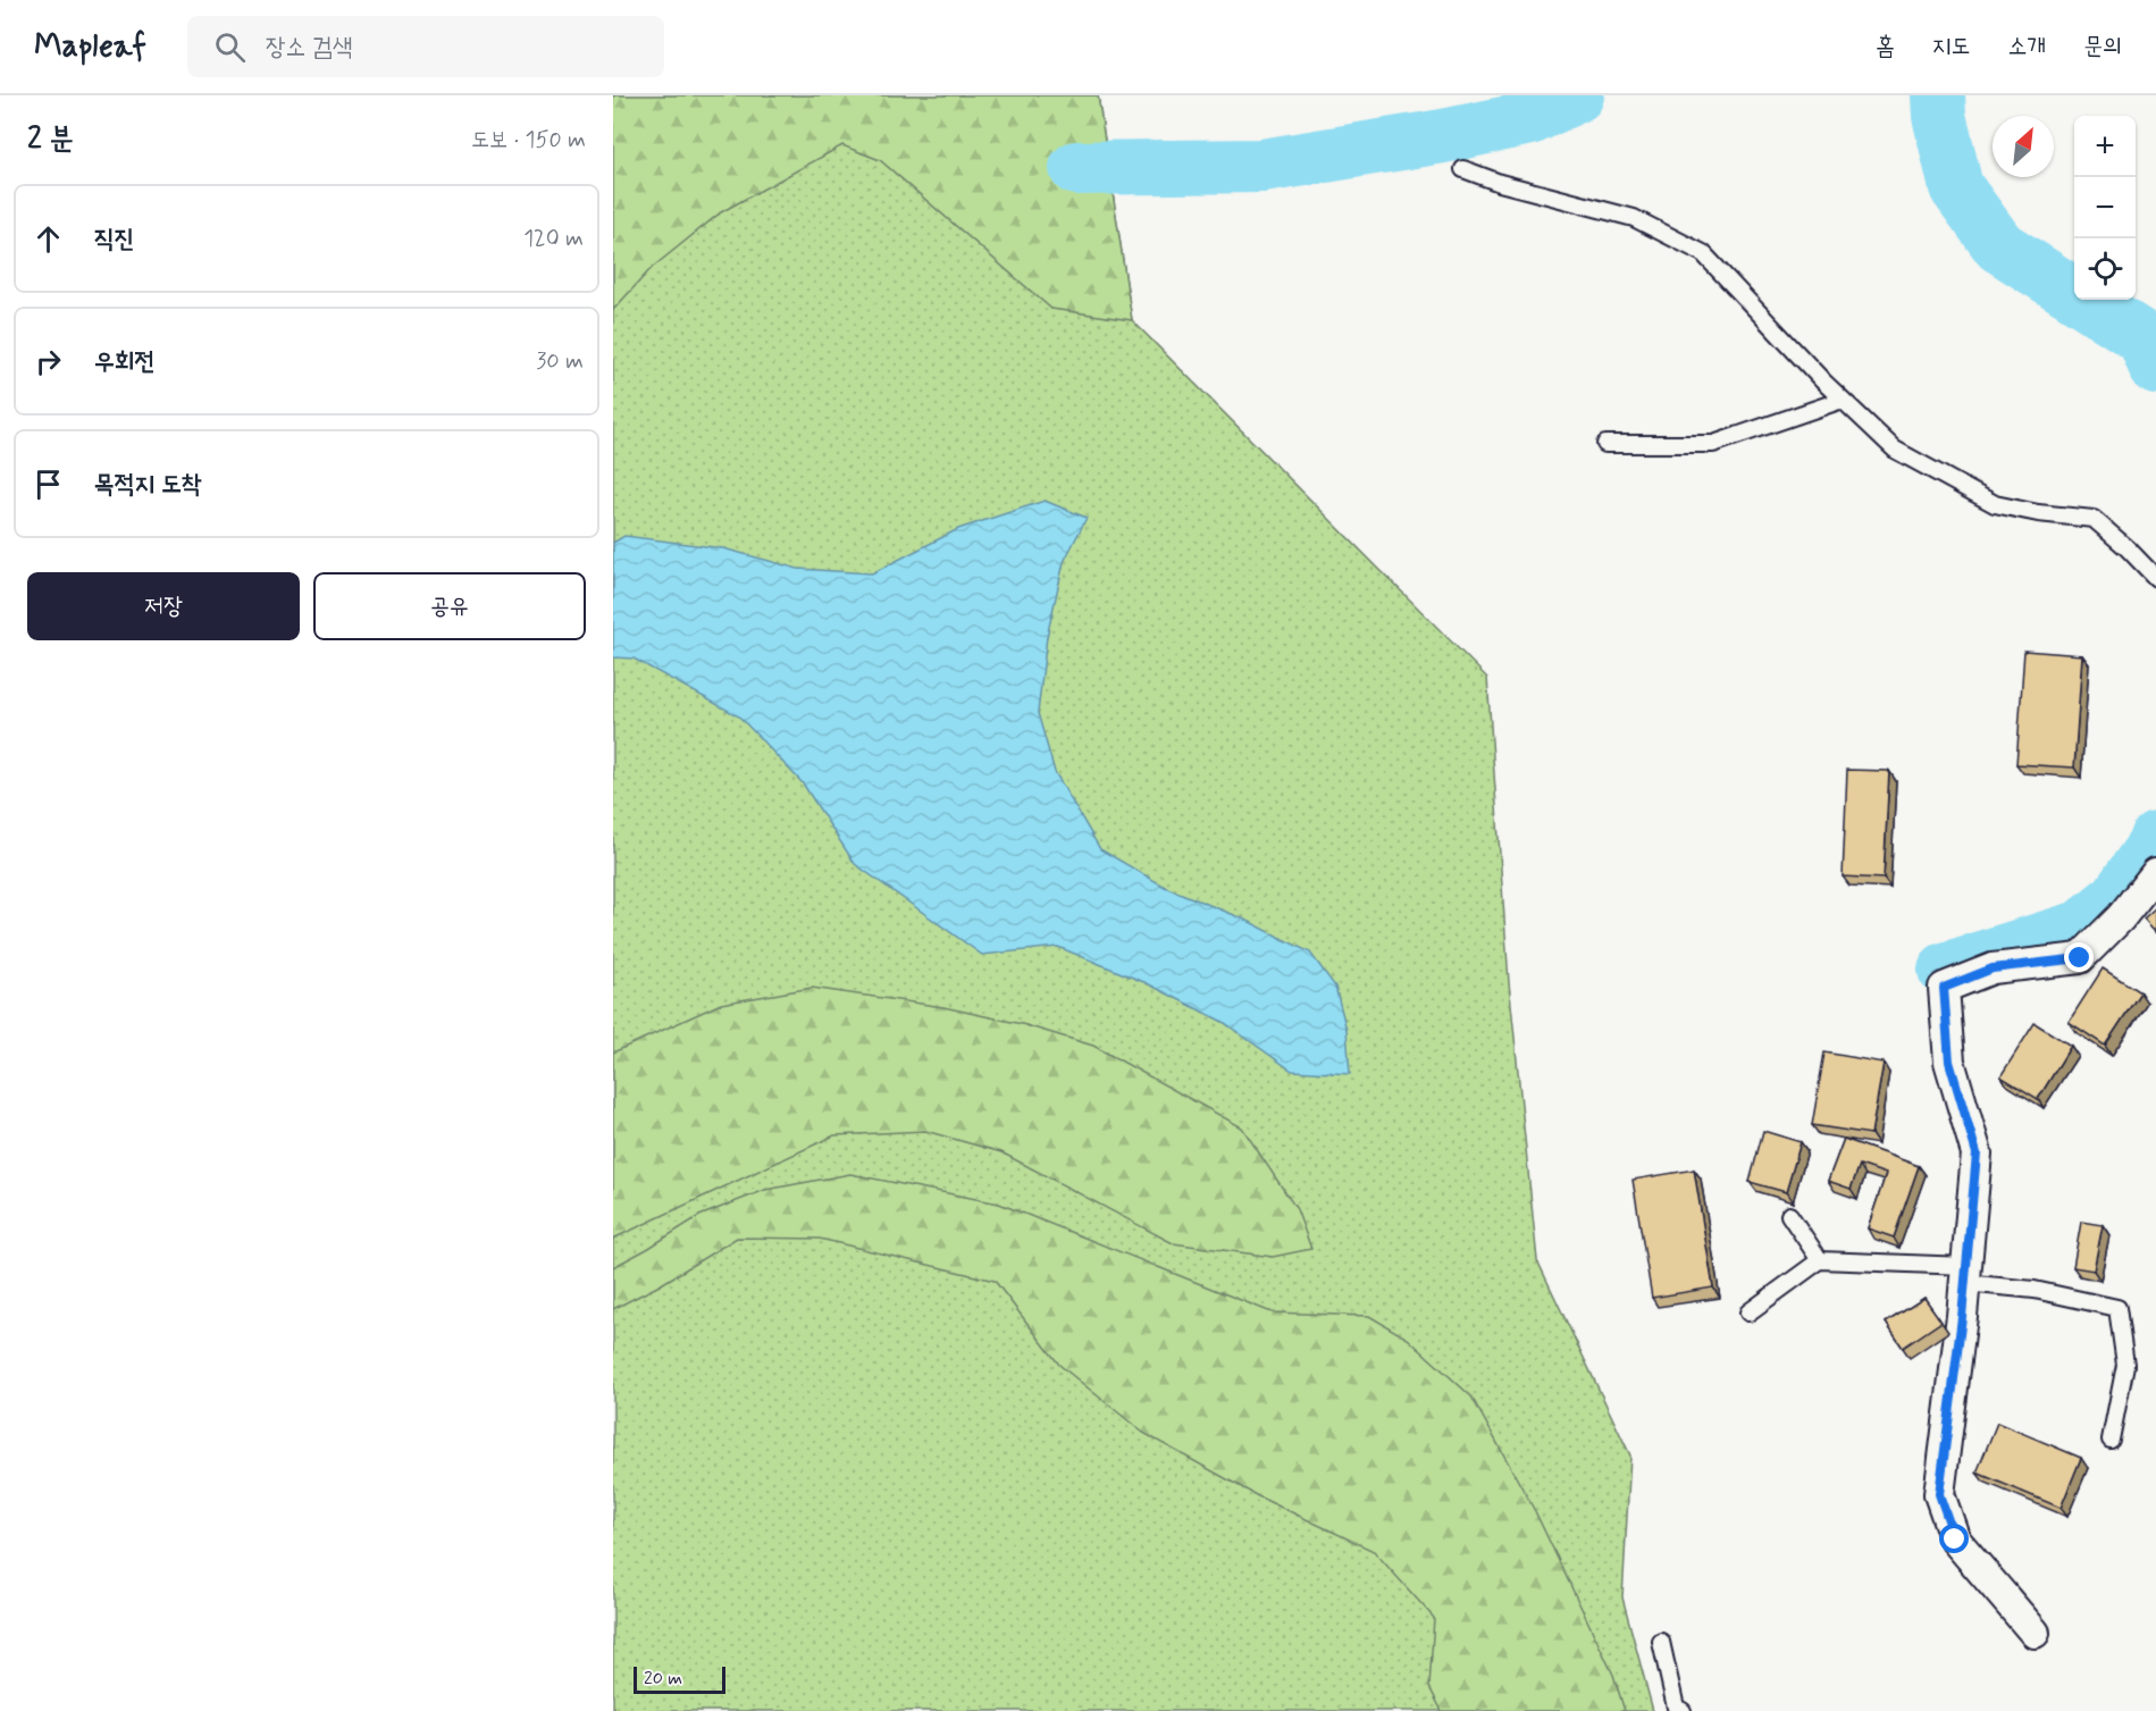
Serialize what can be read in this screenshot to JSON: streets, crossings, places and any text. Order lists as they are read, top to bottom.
{
  "scale_bar": "20 m",
  "north": "top right",
  "page": {
    "header": "Mapleaf",
    "search": "장소 검색",
    "nav": [
      "홈",
      "지도",
      "소개",
      "문의"
    ],
    "heading": ["2 분", "도보 · 150 m"],
    "map_buttons": ["+", "−"],
    "list": [
      ["직진", "120 m"],
      ["우회전", "30 m"],
      "목적지 도착"
    ],
    "buttons": ["저장", "공유"],
    "scale": "20 m"
  }
}
